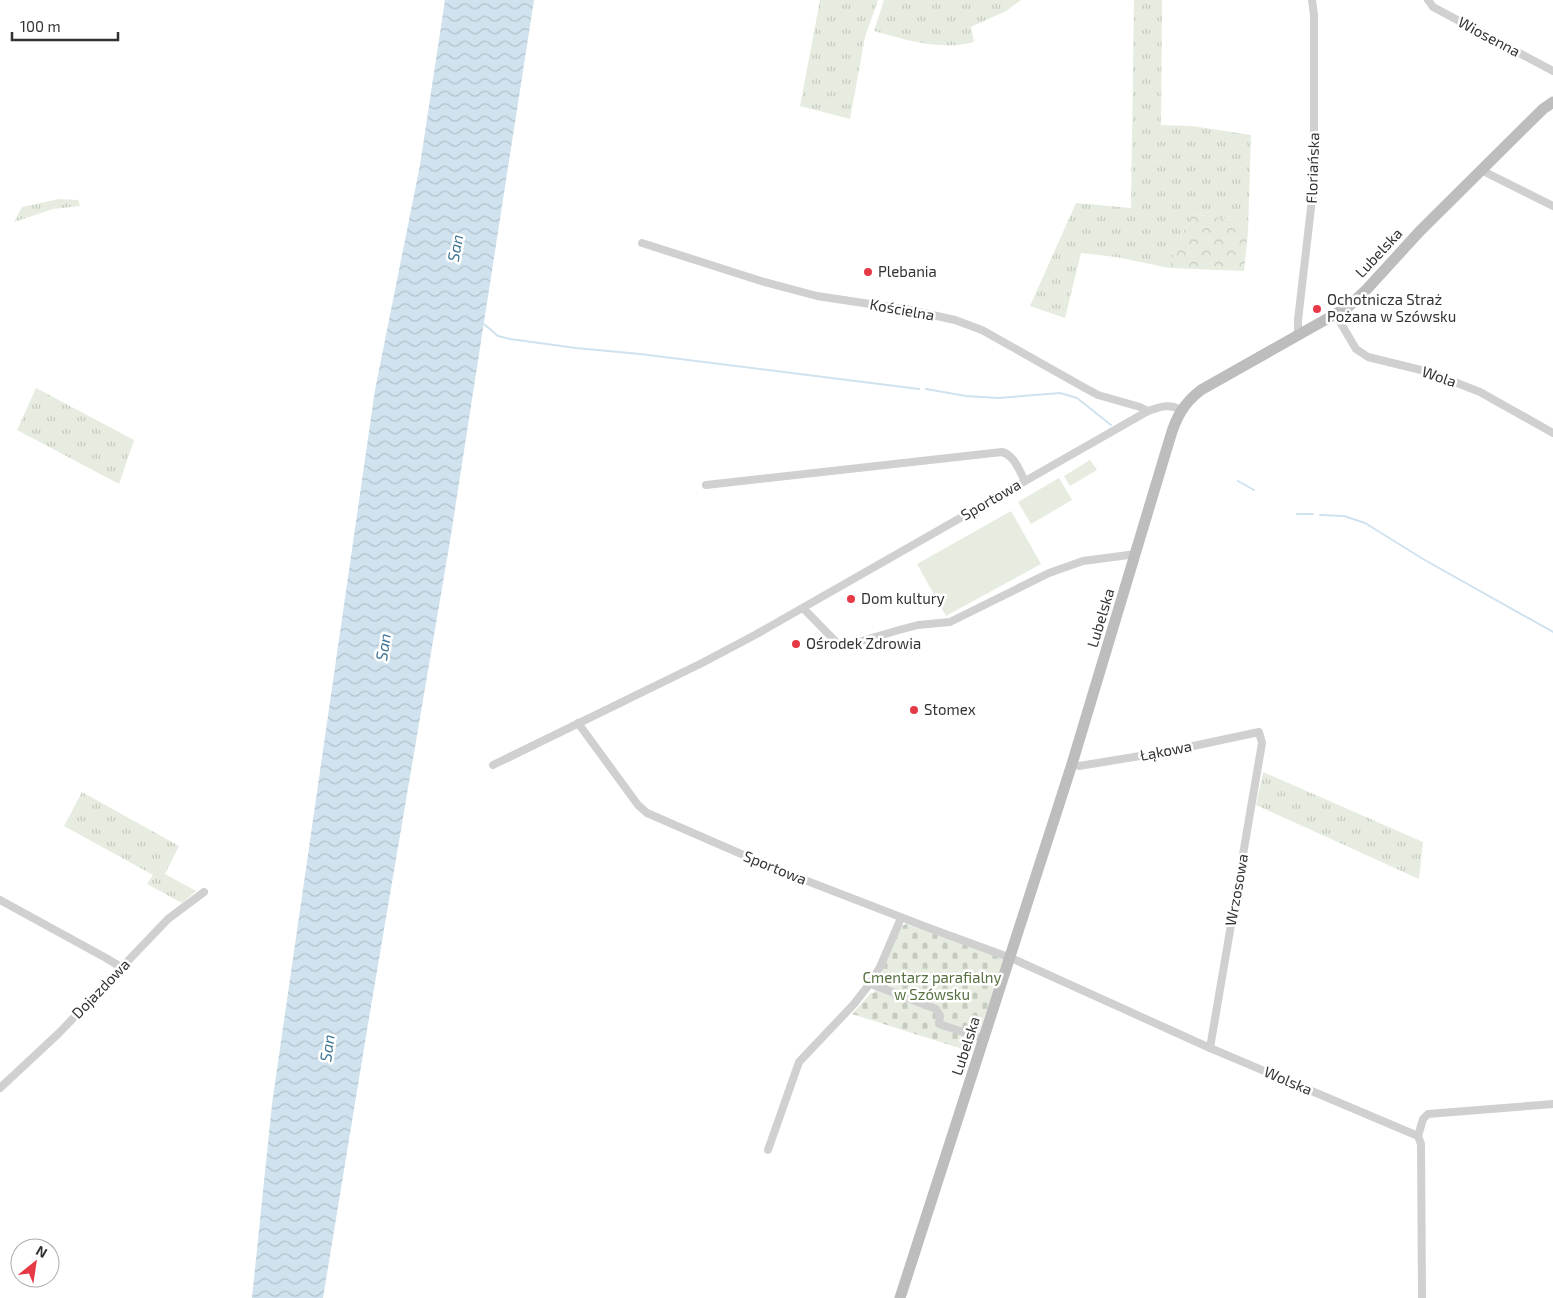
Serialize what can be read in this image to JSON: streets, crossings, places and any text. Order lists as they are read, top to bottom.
{
  "streets": {
    "main road": ["Lubelska"],
    "street": [
      "Wiosenna",
      "Floriańska",
      "Kościelna",
      "Wola",
      "Sportowa",
      "Łąkowa",
      "Wrzosowa",
      "Dojazdowa",
      "Wolska"
    ]
  },
  "crossings": [
    ["Floriańska", "Lubelska"],
    ["Lubelska", "Wola"],
    ["Lubelska", "Sportowa"],
    ["Lubelska", "Łąkowa"],
    ["Lubelska", "Wolska"],
    ["Kościelna", "Sportowa"],
    ["Sportowa", "Wolska"],
    ["Łąkowa", "Wrzosowa"],
    ["Wrzosowa", "Wolska"]
  ],
  "water": ["San"],
  "parks": ["Cmentarz parafialny w Szówsku"],
  "places": [
    "Plebania",
    "Ochotnicza Straż Pożana w Szówsku",
    "Dom kultury",
    "Ośrodek Zdrowia",
    "Stomex"
  ],
  "scale_bar": "100 m",
  "north": "top right"
}
